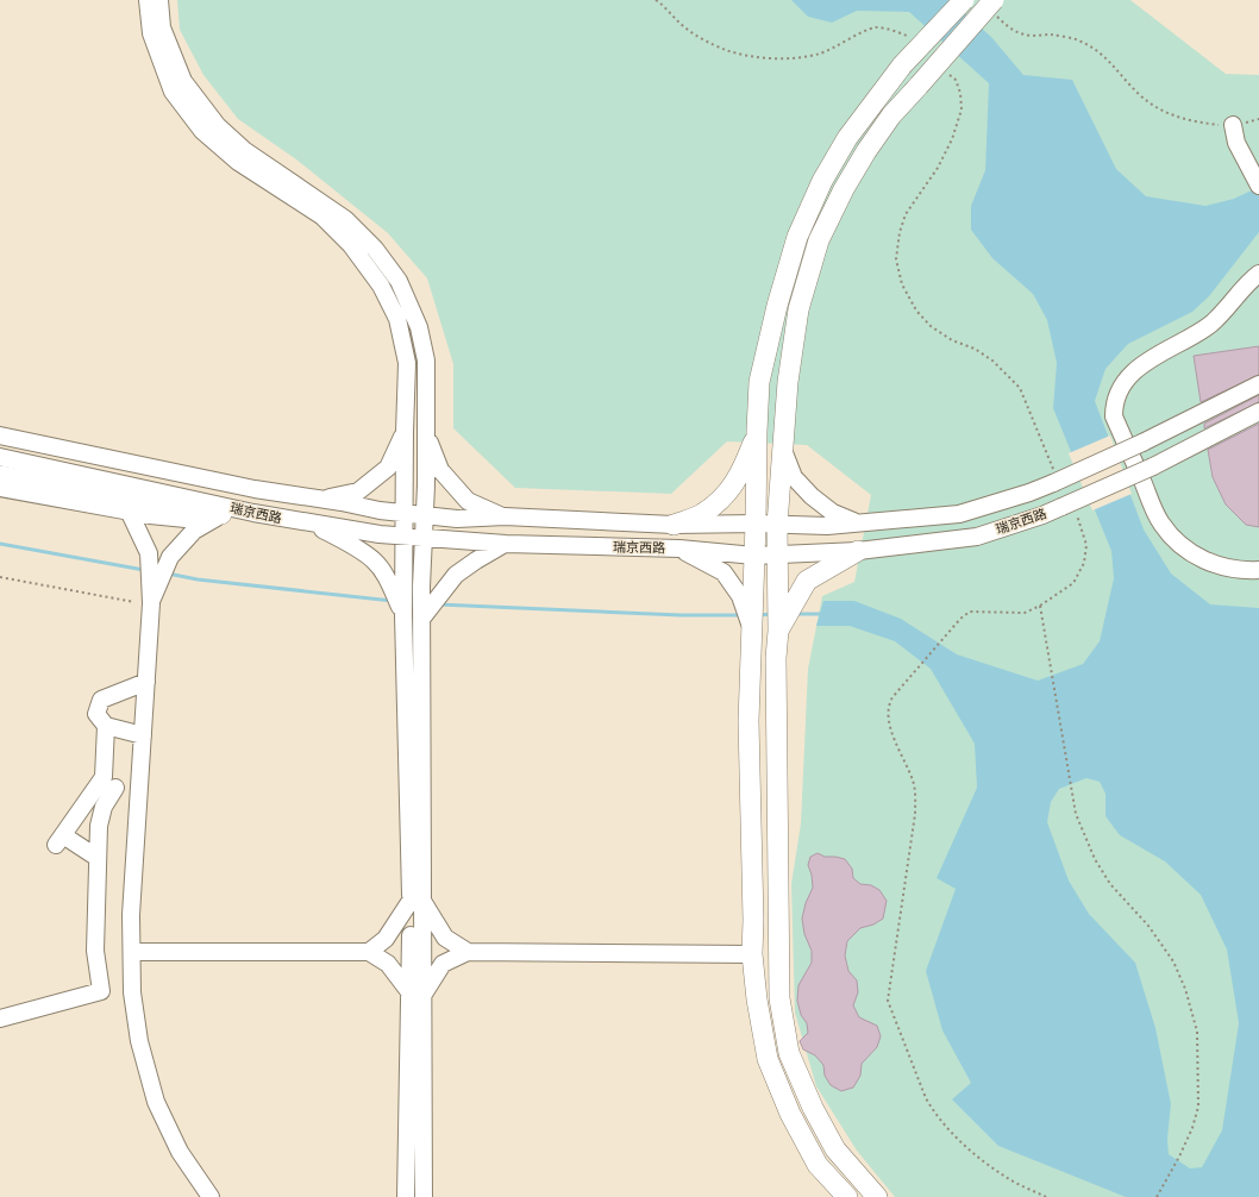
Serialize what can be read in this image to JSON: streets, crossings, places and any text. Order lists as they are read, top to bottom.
{
  "streets": {
    "street": ["瑞京西路"]
  }
}
